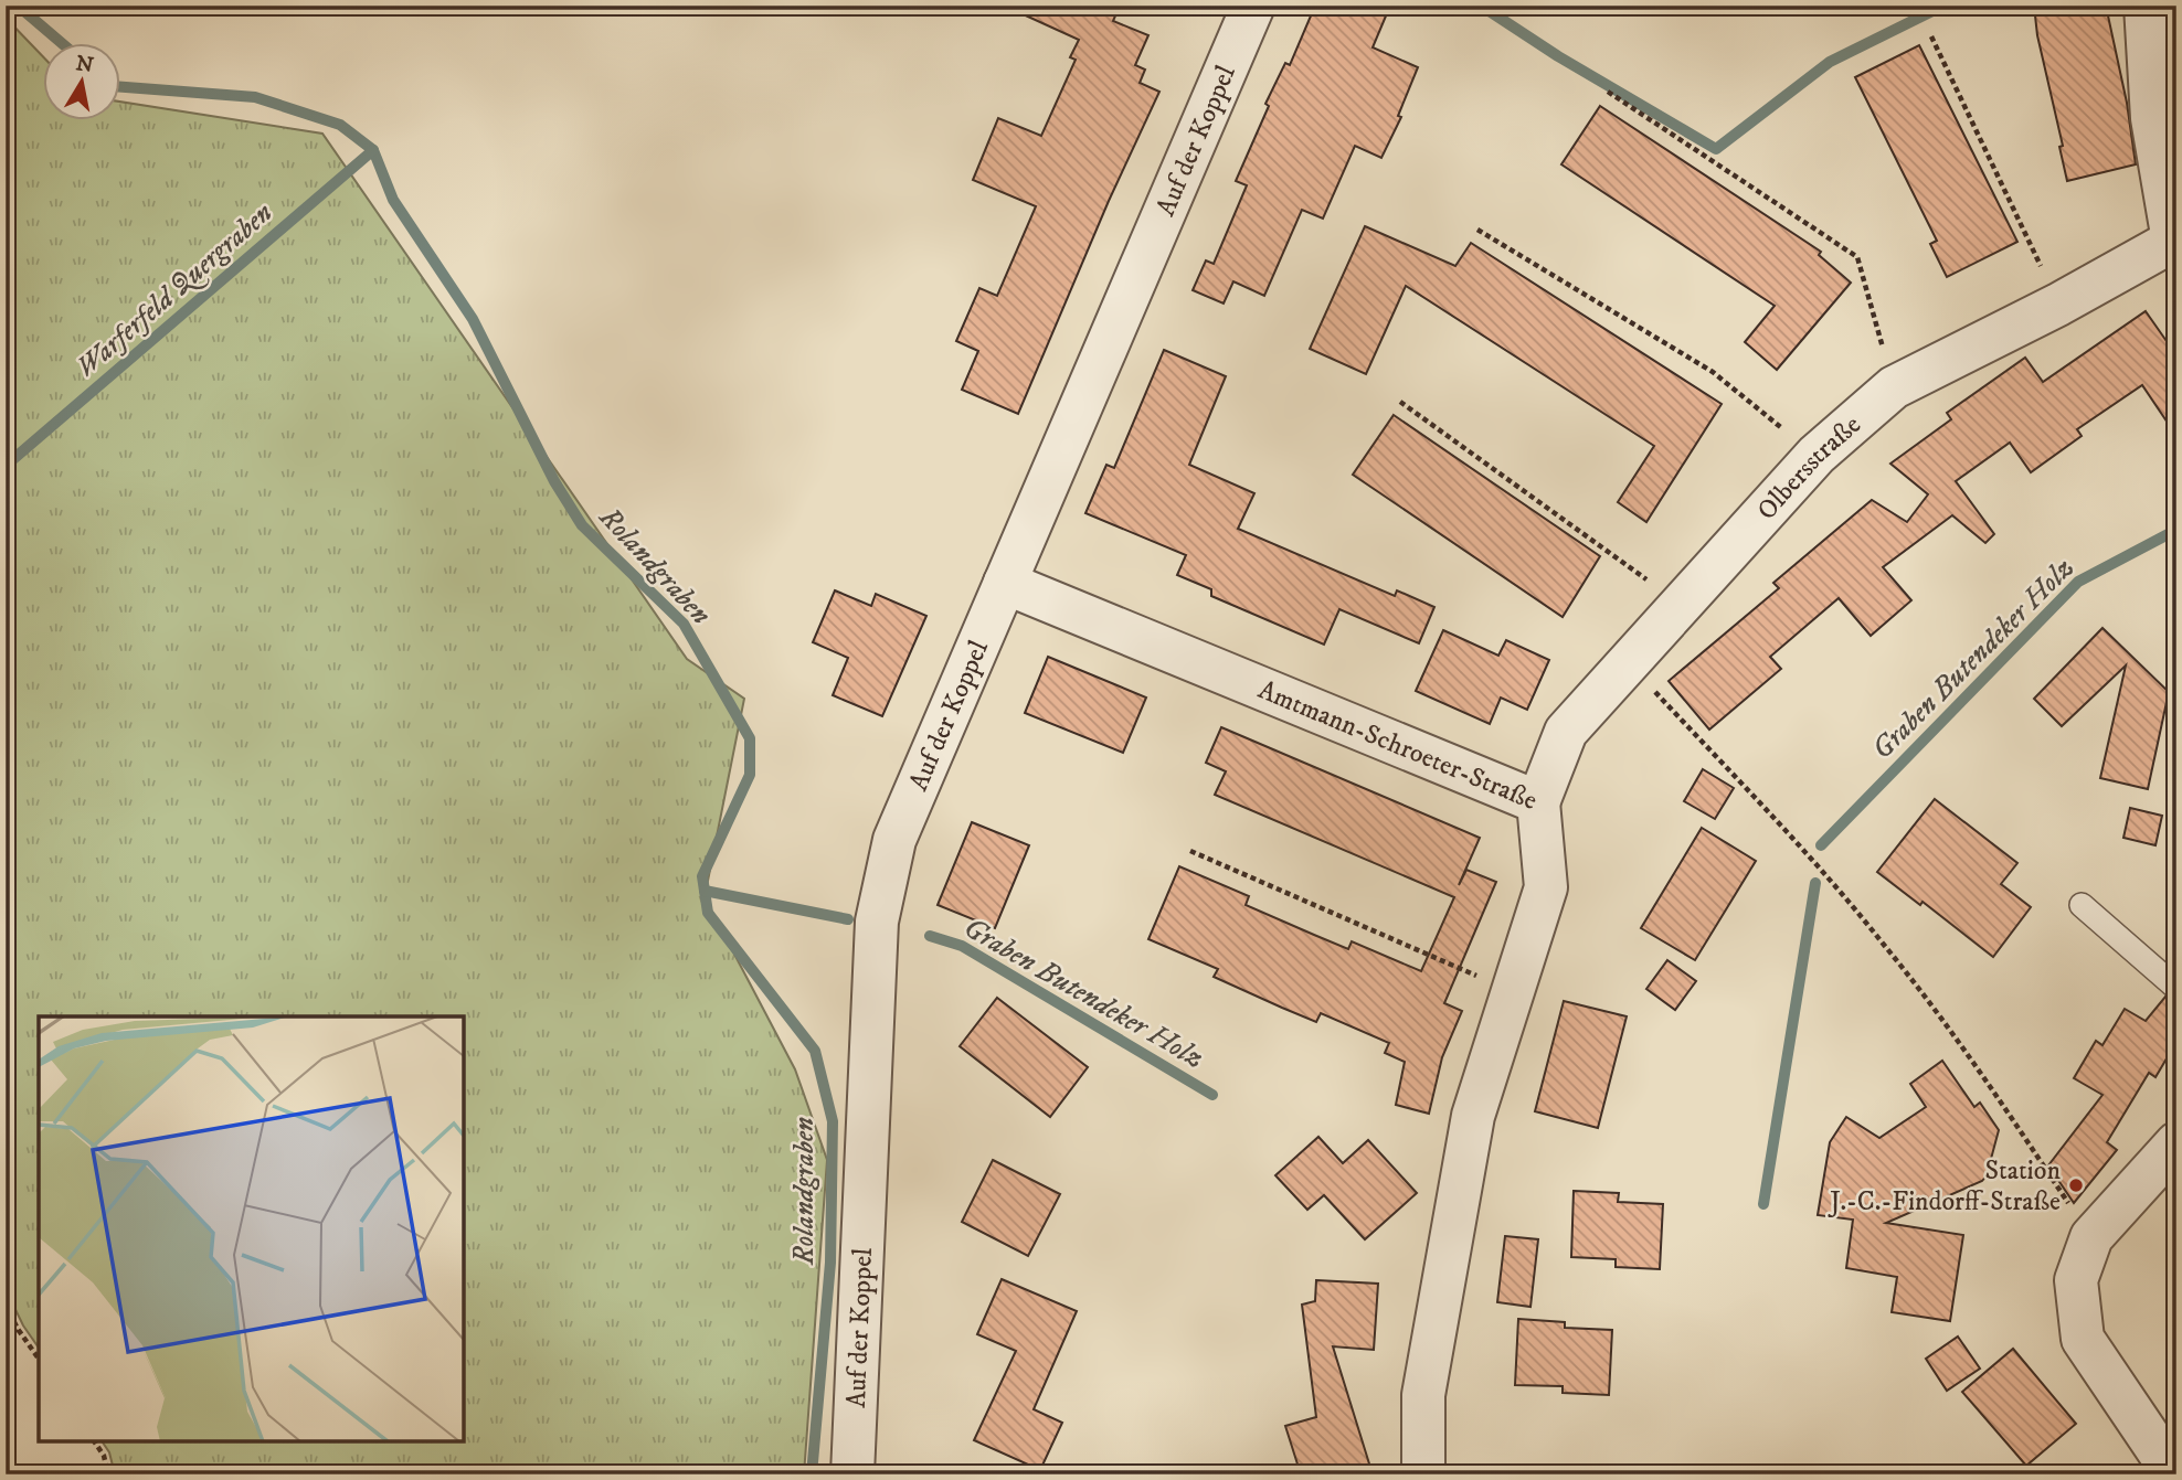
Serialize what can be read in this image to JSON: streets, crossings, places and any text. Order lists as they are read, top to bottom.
{
  "streets": {
    "street": ["Auf der Koppel", "Olbersstraße", "Amtmann-Schroeter-Straße"]
  },
  "crossings": [
    ["Auf der Koppel", "Amtmann-Schroeter-Straße"],
    ["Olbersstraße", "Amtmann-Schroeter-Straße"]
  ],
  "water": ["Warferfeld Quergraben", "Rolandgraben", "Graben Butendeker Holz"],
  "places": ["Station J.-C.-Findorff-Straße"],
  "north": "top"
}
